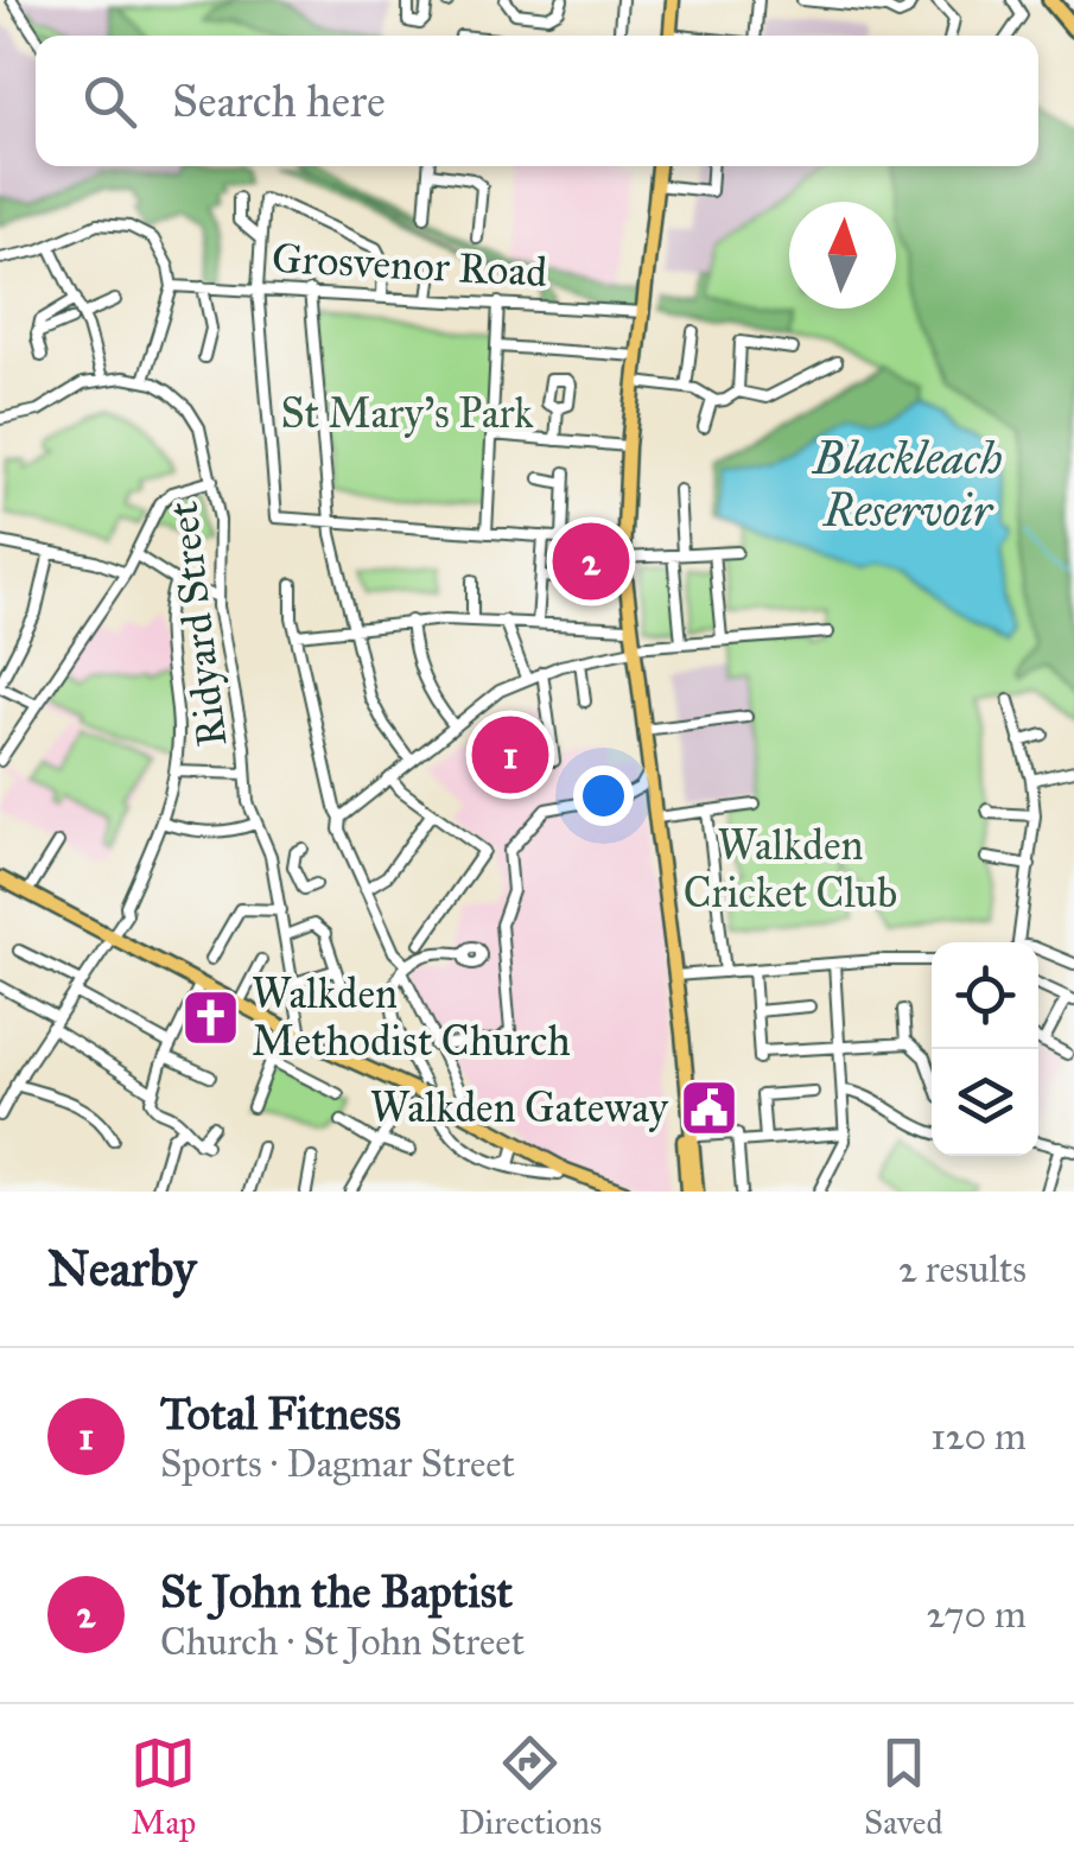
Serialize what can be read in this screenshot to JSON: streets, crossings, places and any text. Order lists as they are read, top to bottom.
{
  "streets": {
    "street": ["Grosvenor Road", "Ridyard Street"]
  },
  "water": ["Blackleach Reservoir"],
  "parks": ["St Mary's Park", "Walkden Cricket Club"],
  "places": {
    "church": ["Walkden Methodist Church"],
    "public building": ["Walkden Gateway"]
  },
  "north": "top",
  "page": {
    "search": "Search here",
    "pins": ["2", "1"],
    "heading": ["Nearby", "2 results"],
    "list": [
      {
        "mark": "1",
        "name": "Total Fitness",
        "note": "Sports · Dagmar Street",
        "value": "120 m"
      },
      {
        "mark": "2",
        "name": "St John the Baptist",
        "note": "Church · St John Street",
        "value": "270 m"
      }
    ],
    "nav": ["Map", "Directions", "Saved"]
  }
}
